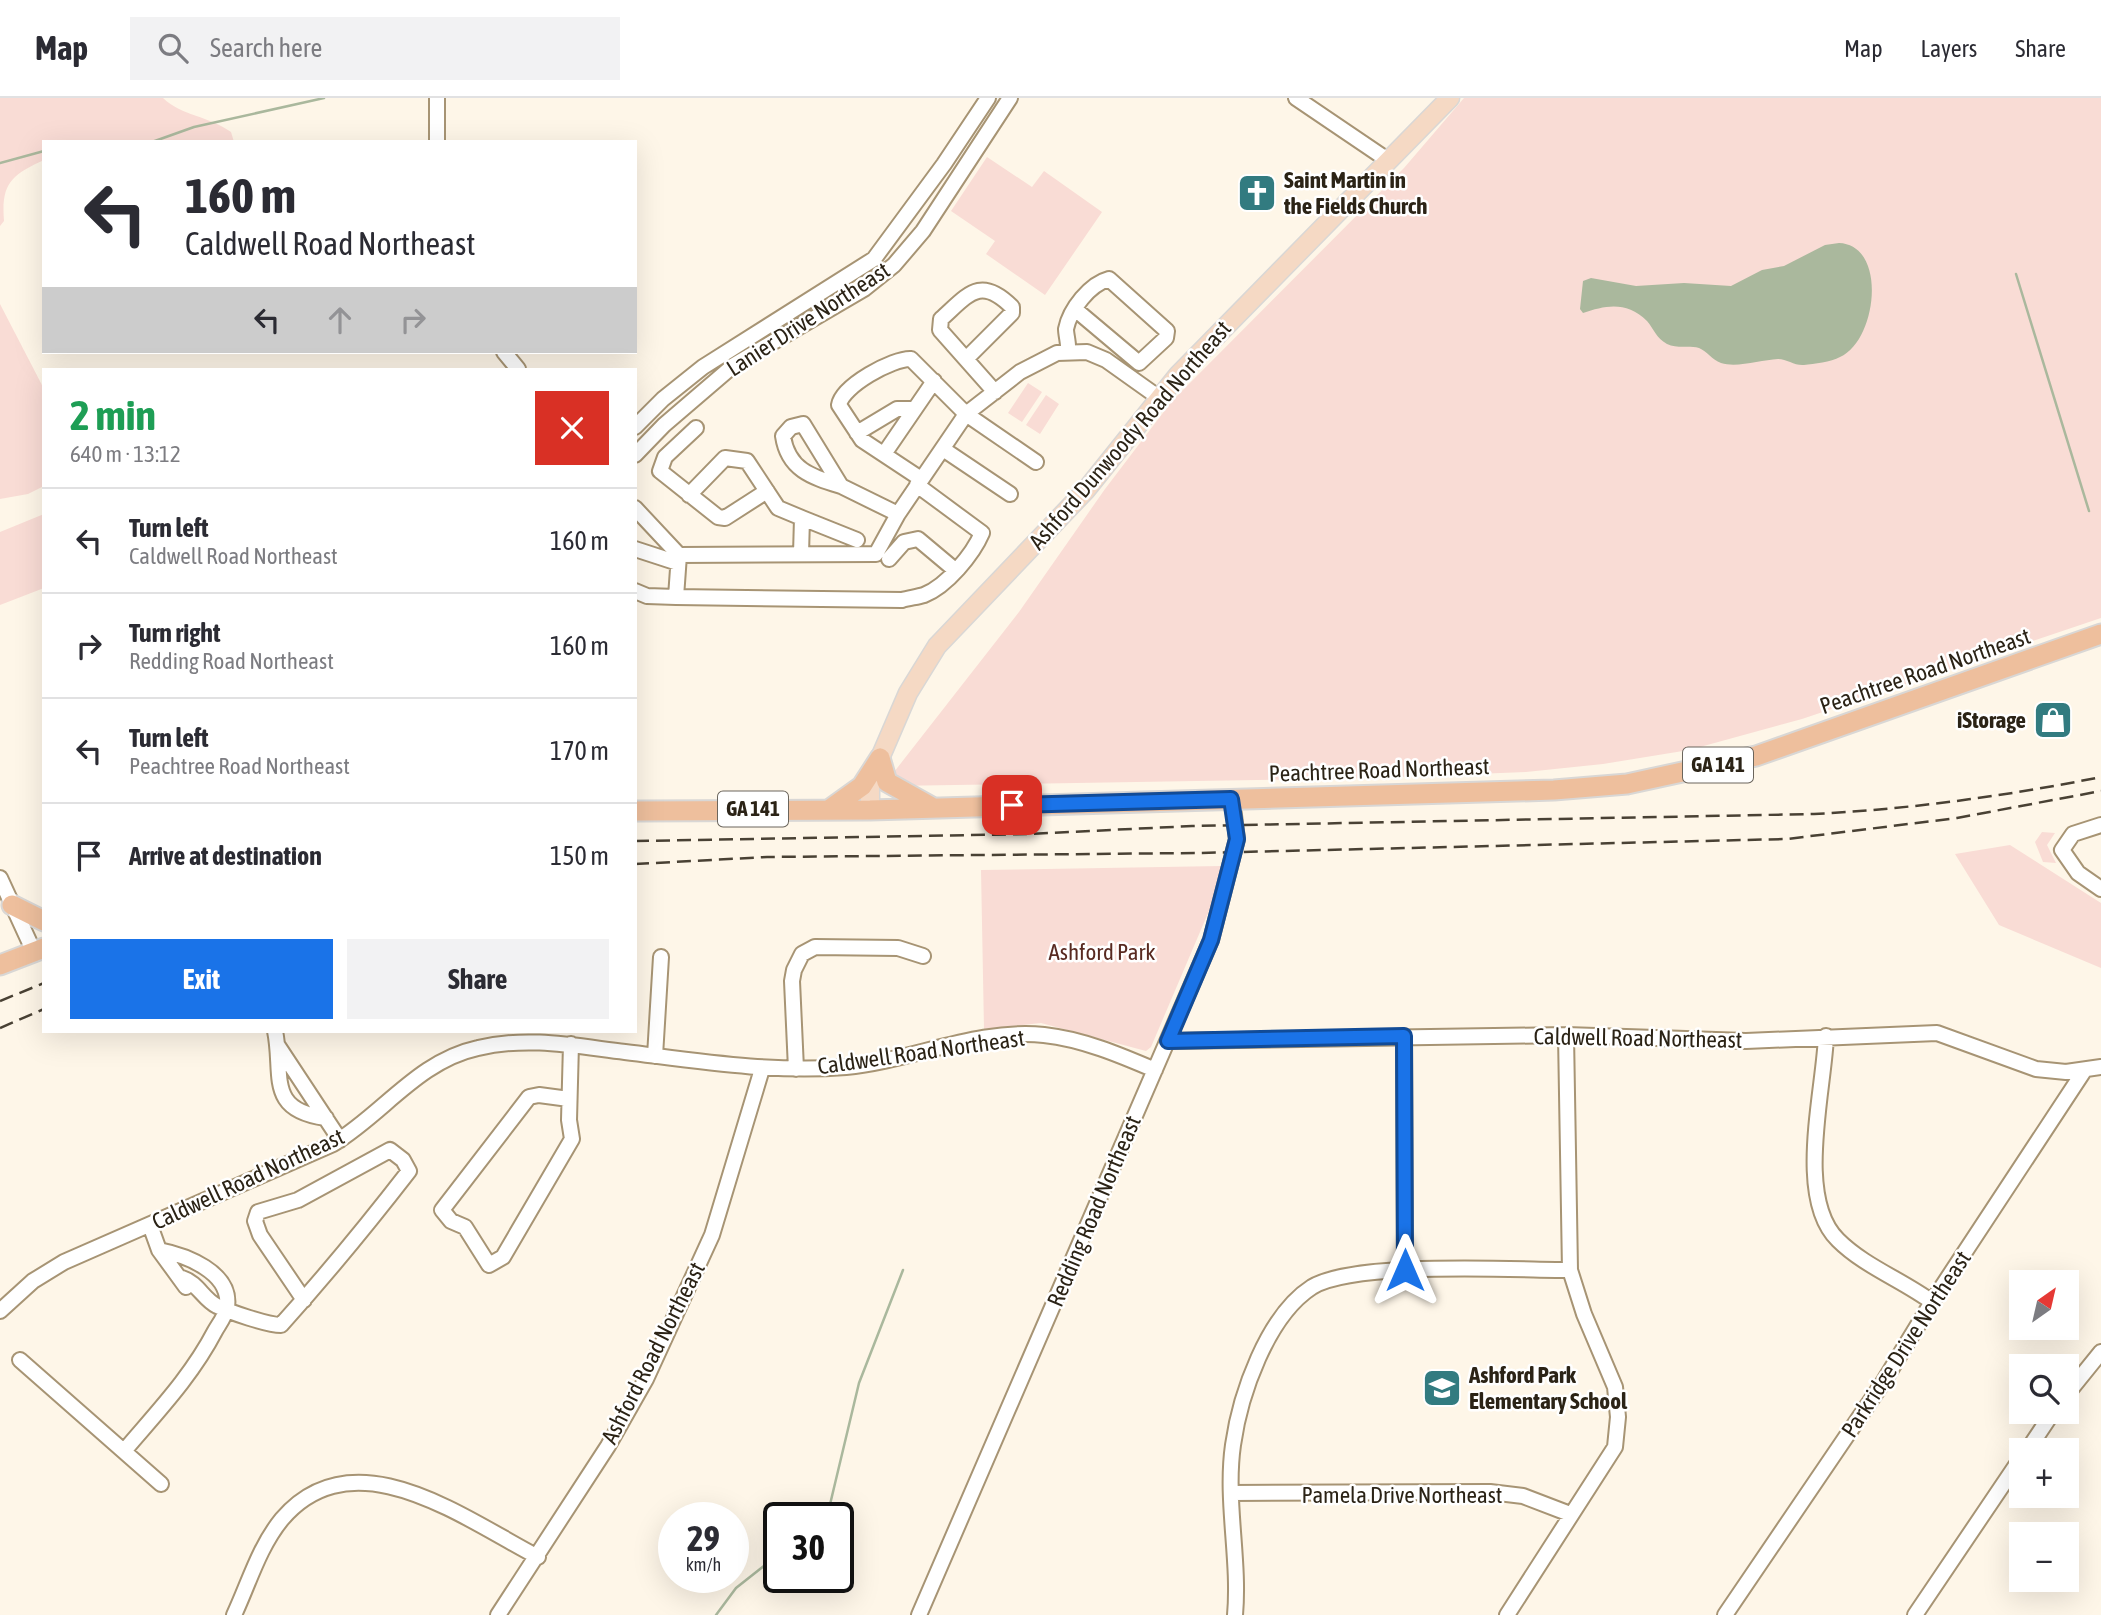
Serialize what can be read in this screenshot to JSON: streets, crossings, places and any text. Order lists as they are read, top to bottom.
{
  "streets": {
    "highway": ["Peachtree Road Northeast", "GA 141"],
    "main road": ["Ashford Dunwoody Road Northeast"],
    "street": [
      "Lanier Drive Northeast",
      "Caldwell Road Northeast",
      "Redding Road Northeast",
      "Parkridge Drive Northeast",
      "Ashford Road Northeast",
      "Pamela Drive Northeast"
    ]
  },
  "crossings": [
    ["Ashford Dunwoody Road Northeast", "Peachtree Road Northeast"],
    ["Peachtree Road Northeast", "Redding Road Northeast"],
    ["Caldwell Road Northeast", "Redding Road Northeast"],
    ["Caldwell Road Northeast", "Parkridge Drive Northeast"],
    ["Caldwell Road Northeast", "Ashford Road Northeast"]
  ],
  "parks": ["Ashford Park"],
  "places": {
    "church": ["Saint Martin in the Fields Church"],
    "shop": ["iStorage"],
    "school or university": ["Ashford Park Elementary School"]
  },
  "north": "top right",
  "page": {
    "header": "Map",
    "search": "Search here",
    "nav": ["Map", "Layers", "Share"],
    "turn": ["160 m", "Caldwell Road Northeast"],
    "heading": ["2 min", "640 m · 13:12"],
    "list": [
      {
        "name": "Turn left",
        "note": "Caldwell Road Northeast",
        "value": "160 m"
      },
      {
        "name": "Turn right",
        "note": "Redding Road Northeast",
        "value": "160 m"
      },
      {
        "name": "Turn left",
        "note": "Peachtree Road Northeast",
        "value": "170 m"
      },
      {
        "name": "Arrive at destination",
        "value": "150 m"
      }
    ],
    "buttons": ["Exit", "Share"],
    "map_buttons": ["+", "−"],
    "speed": "29 km/h",
    "limit": "30"
  }
}
